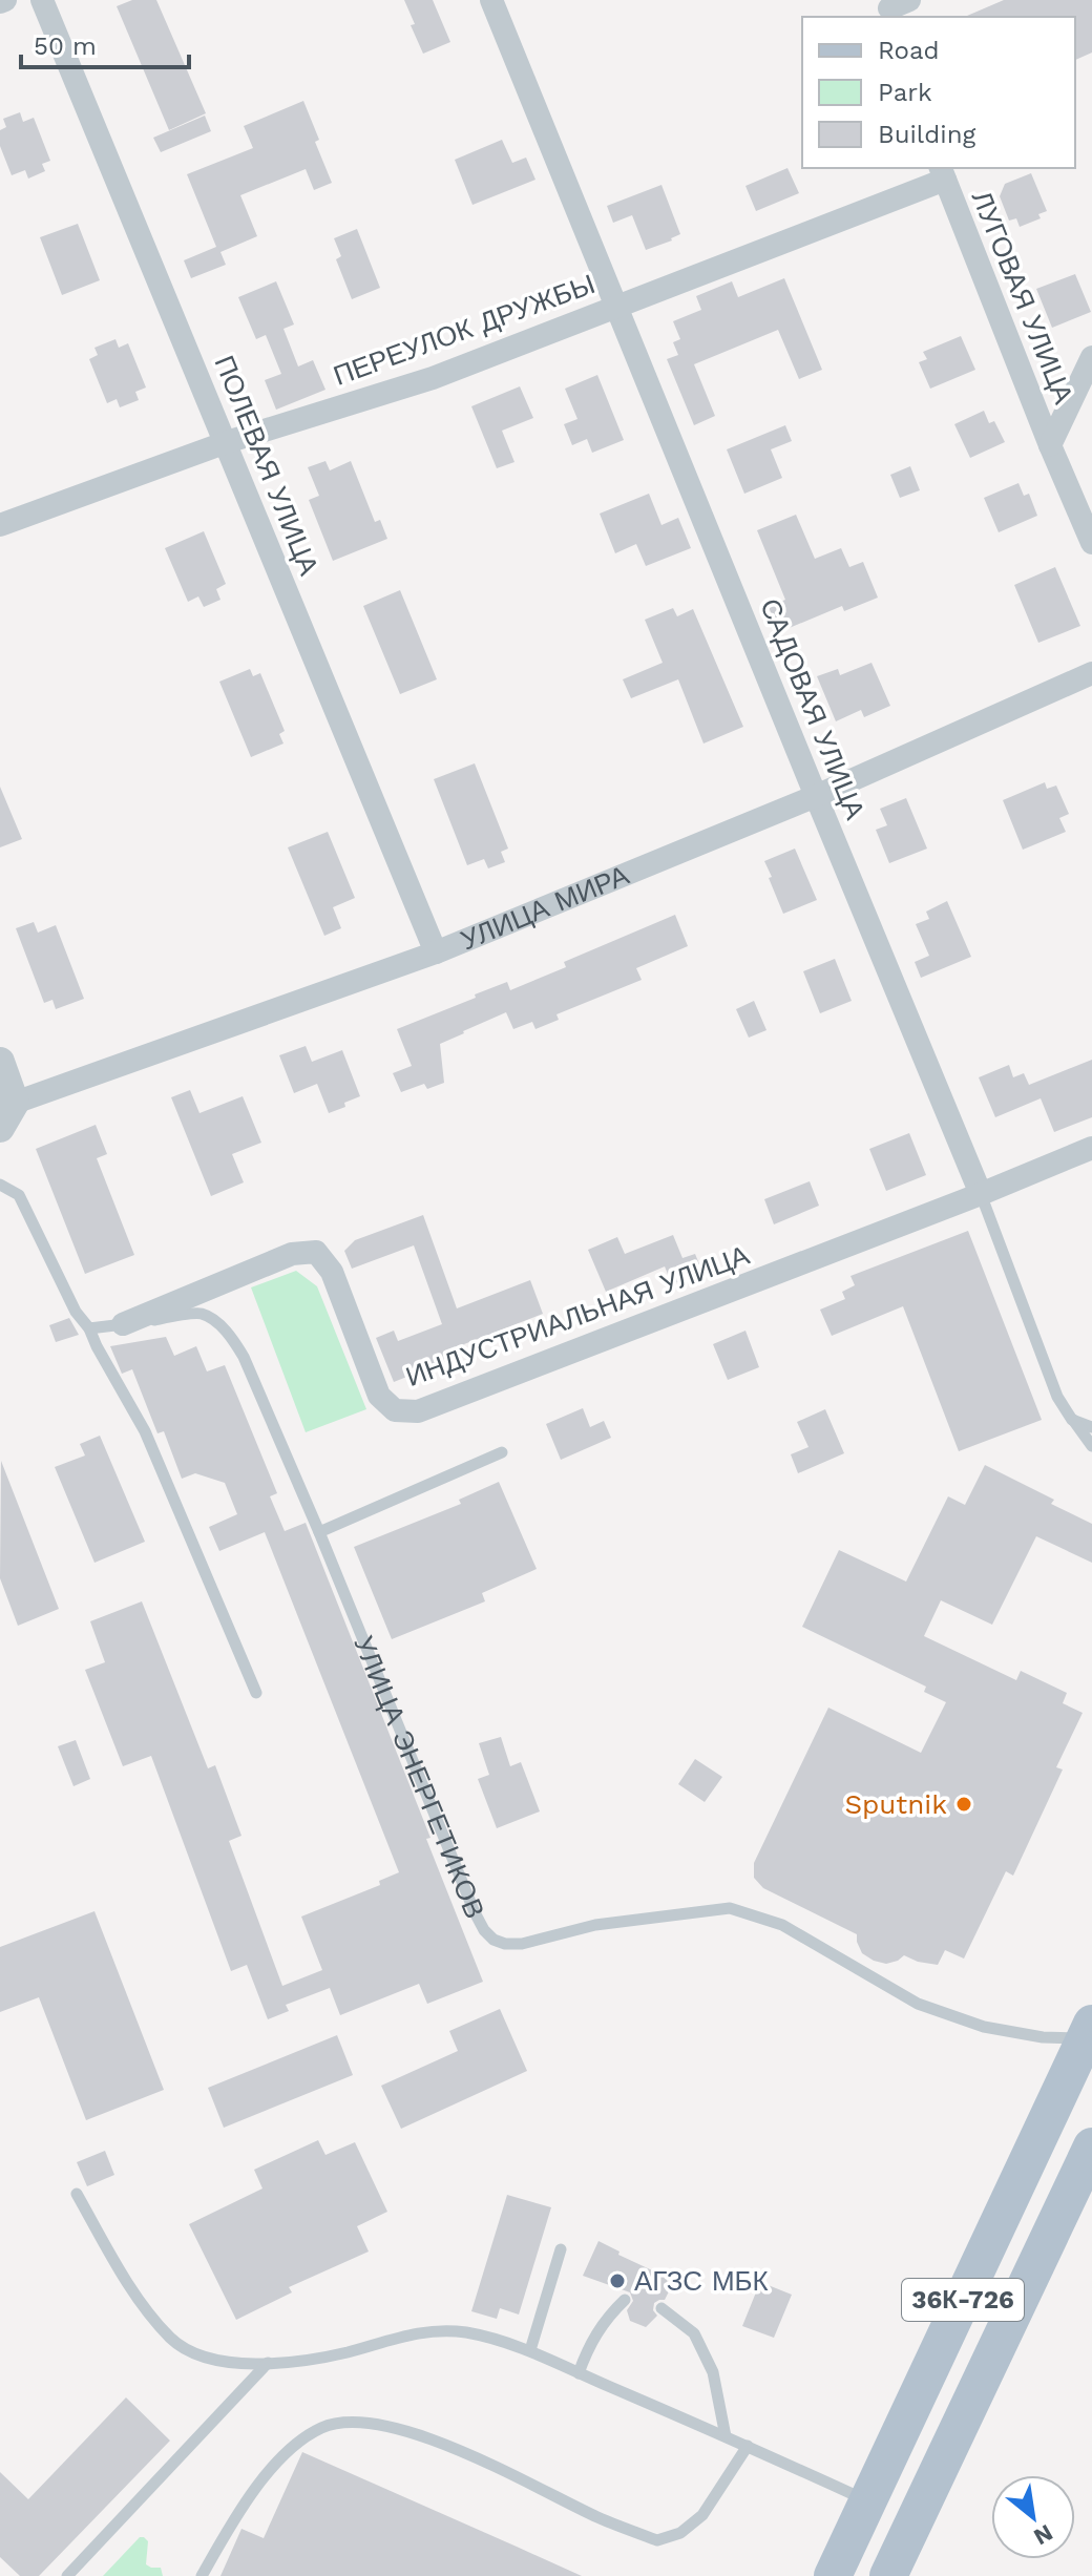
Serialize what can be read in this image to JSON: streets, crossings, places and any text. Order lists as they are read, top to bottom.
{
  "streets": {
    "main road": ["36К-726"],
    "street": [
      "ЛУГОВАЯ УЛИЦА",
      "ПЕРЕУЛОК ДРУЖБЫ",
      "ПОЛЕВАЯ УЛИЦА",
      "САДОВАЯ УЛИЦА",
      "УЛИЦА МИРА",
      "ИНДУСТРИАЛЬНАЯ УЛИЦА"
    ],
    "lane": ["УЛИЦА ЭНЕРГЕТИКОВ"]
  },
  "crossings": [
    ["ЛУГОВАЯ УЛИЦА", "ПЕРЕУЛОК ДРУЖБЫ"],
    ["ПЕРЕУЛОК ДРУЖБЫ", "ПОЛЕВАЯ УЛИЦА"],
    ["ПЕРЕУЛОК ДРУЖБЫ", "САДОВАЯ УЛИЦА"],
    ["ПОЛЕВАЯ УЛИЦА", "УЛИЦА МИРА"],
    ["САДОВАЯ УЛИЦА", "УЛИЦА МИРА"],
    ["САДОВАЯ УЛИЦА", "ИНДУСТРИАЛЬНАЯ УЛИЦА"],
    ["ИНДУСТРИАЛЬНАЯ УЛИЦА", "УЛИЦА ЭНЕРГЕТИКОВ"],
    ["УЛИЦА ЭНЕРГЕТИКОВ", "36К-726"]
  ],
  "places": ["Sputnik", "АГЗС МБК"],
  "legend": ["Road", "Park", "Building"],
  "scale_bar": "50 m",
  "north": "bottom right"
}
